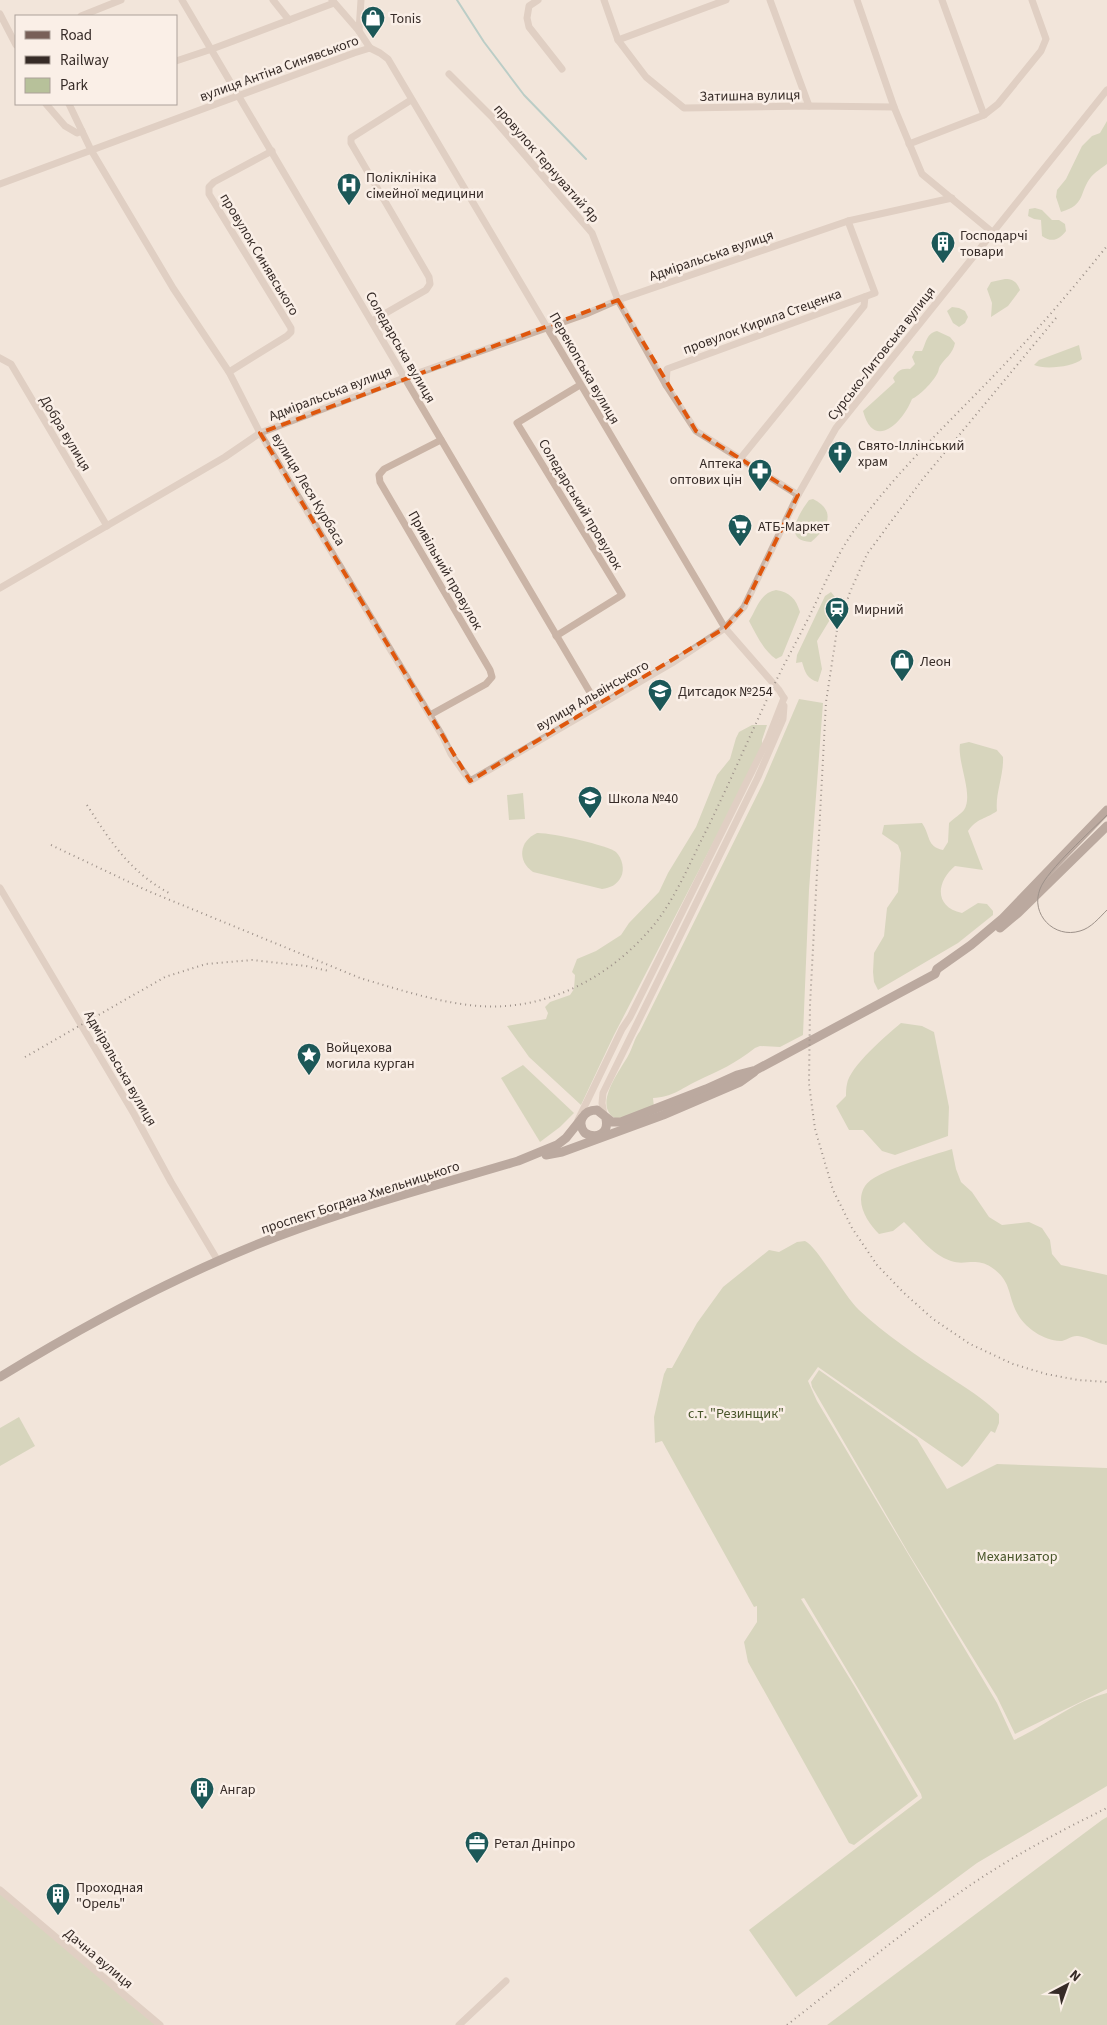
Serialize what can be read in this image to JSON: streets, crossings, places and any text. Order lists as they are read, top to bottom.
{
  "streets": {
    "main road": ["проспект Богдана Хмельницького"],
    "street": [
      "вулиця Антіна Синявського",
      "Затишна вулиця",
      "провулок Тернуватий Яр",
      "провулок Синявського",
      "Адміральська вулиця",
      "провулок Кирила Стеценка",
      "Соледарська вулиця",
      "Сурсько-Литовська вулиця",
      "Перекопська вулиця",
      "Добра вулиця",
      "вулиця Леся Курбаса",
      "Соледарський провулок",
      "Привільний провулок",
      "вулиця Альвінського",
      "Дачна вулиця"
    ]
  },
  "crossings": [
    ["вулиця Антіна Синявського", "Соледарська вулиця"],
    ["вулиця Антіна Синявського", "Перекопська вулиця"],
    ["вулиця Антіна Синявського", "вулиця Леся Курбаса"],
    ["провулок Тернуватий Яр", "Адміральська вулиця"],
    ["провулок Тернуватий Яр", "провулок Кирила Стеценка"],
    ["провулок Тернуватий Яр", "Сурсько-Литовська вулиця"],
    ["провулок Синявського", "Соледарська вулиця"],
    ["провулок Синявського", "вулиця Леся Курбаса"],
    ["Адміральська вулиця", "провулок Кирила Стеценка"],
    ["Адміральська вулиця", "Соледарська вулиця"],
    ["Адміральська вулиця", "Перекопська вулиця"],
    ["Адміральська вулиця", "Добра вулиця"],
    ["Адміральська вулиця", "вулиця Леся Курбаса"],
    ["Адміральська вулиця", "проспект Богдана Хмельницького"],
    ["Соледарська вулиця", "Соледарський провулок"],
    ["Соледарська вулиця", "Привільний провулок"],
    ["Соледарська вулиця", "вулиця Альвінського"],
    ["Сурсько-Литовська вулиця", "Перекопська вулиця"],
    ["Сурсько-Литовська вулиця", "вулиця Альвінського"],
    ["Перекопська вулиця", "Соледарський провулок"],
    ["Перекопська вулиця", "вулиця Альвінського"],
    ["вулиця Леся Курбаса", "Привільний провулок"],
    ["вулиця Леся Курбаса", "вулиця Альвінського"]
  ],
  "parks": ["с.т. \"Резинщик\"", "Механизатор"],
  "places": {
    "shop": ["Tonis", "Леон"],
    "hospital": ["Поліклініка сімейної медицини"],
    "building": ["Господарчі товари", "Ангар", "Проходная \"Орель\""],
    "church": ["Свято-Іллінський храм"],
    "pharmacy": ["Аптека оптових цін"],
    "supermarket": ["АТБ-Маркет"],
    "station": ["Мирний"],
    "school or university": ["Дитсадок №254", "Школа №40"],
    "place": ["Войцехова могила курган"],
    "office": ["Ретал Дніпро"]
  },
  "legend": ["Road", "Railway", "Park"],
  "north": "top right"
}
